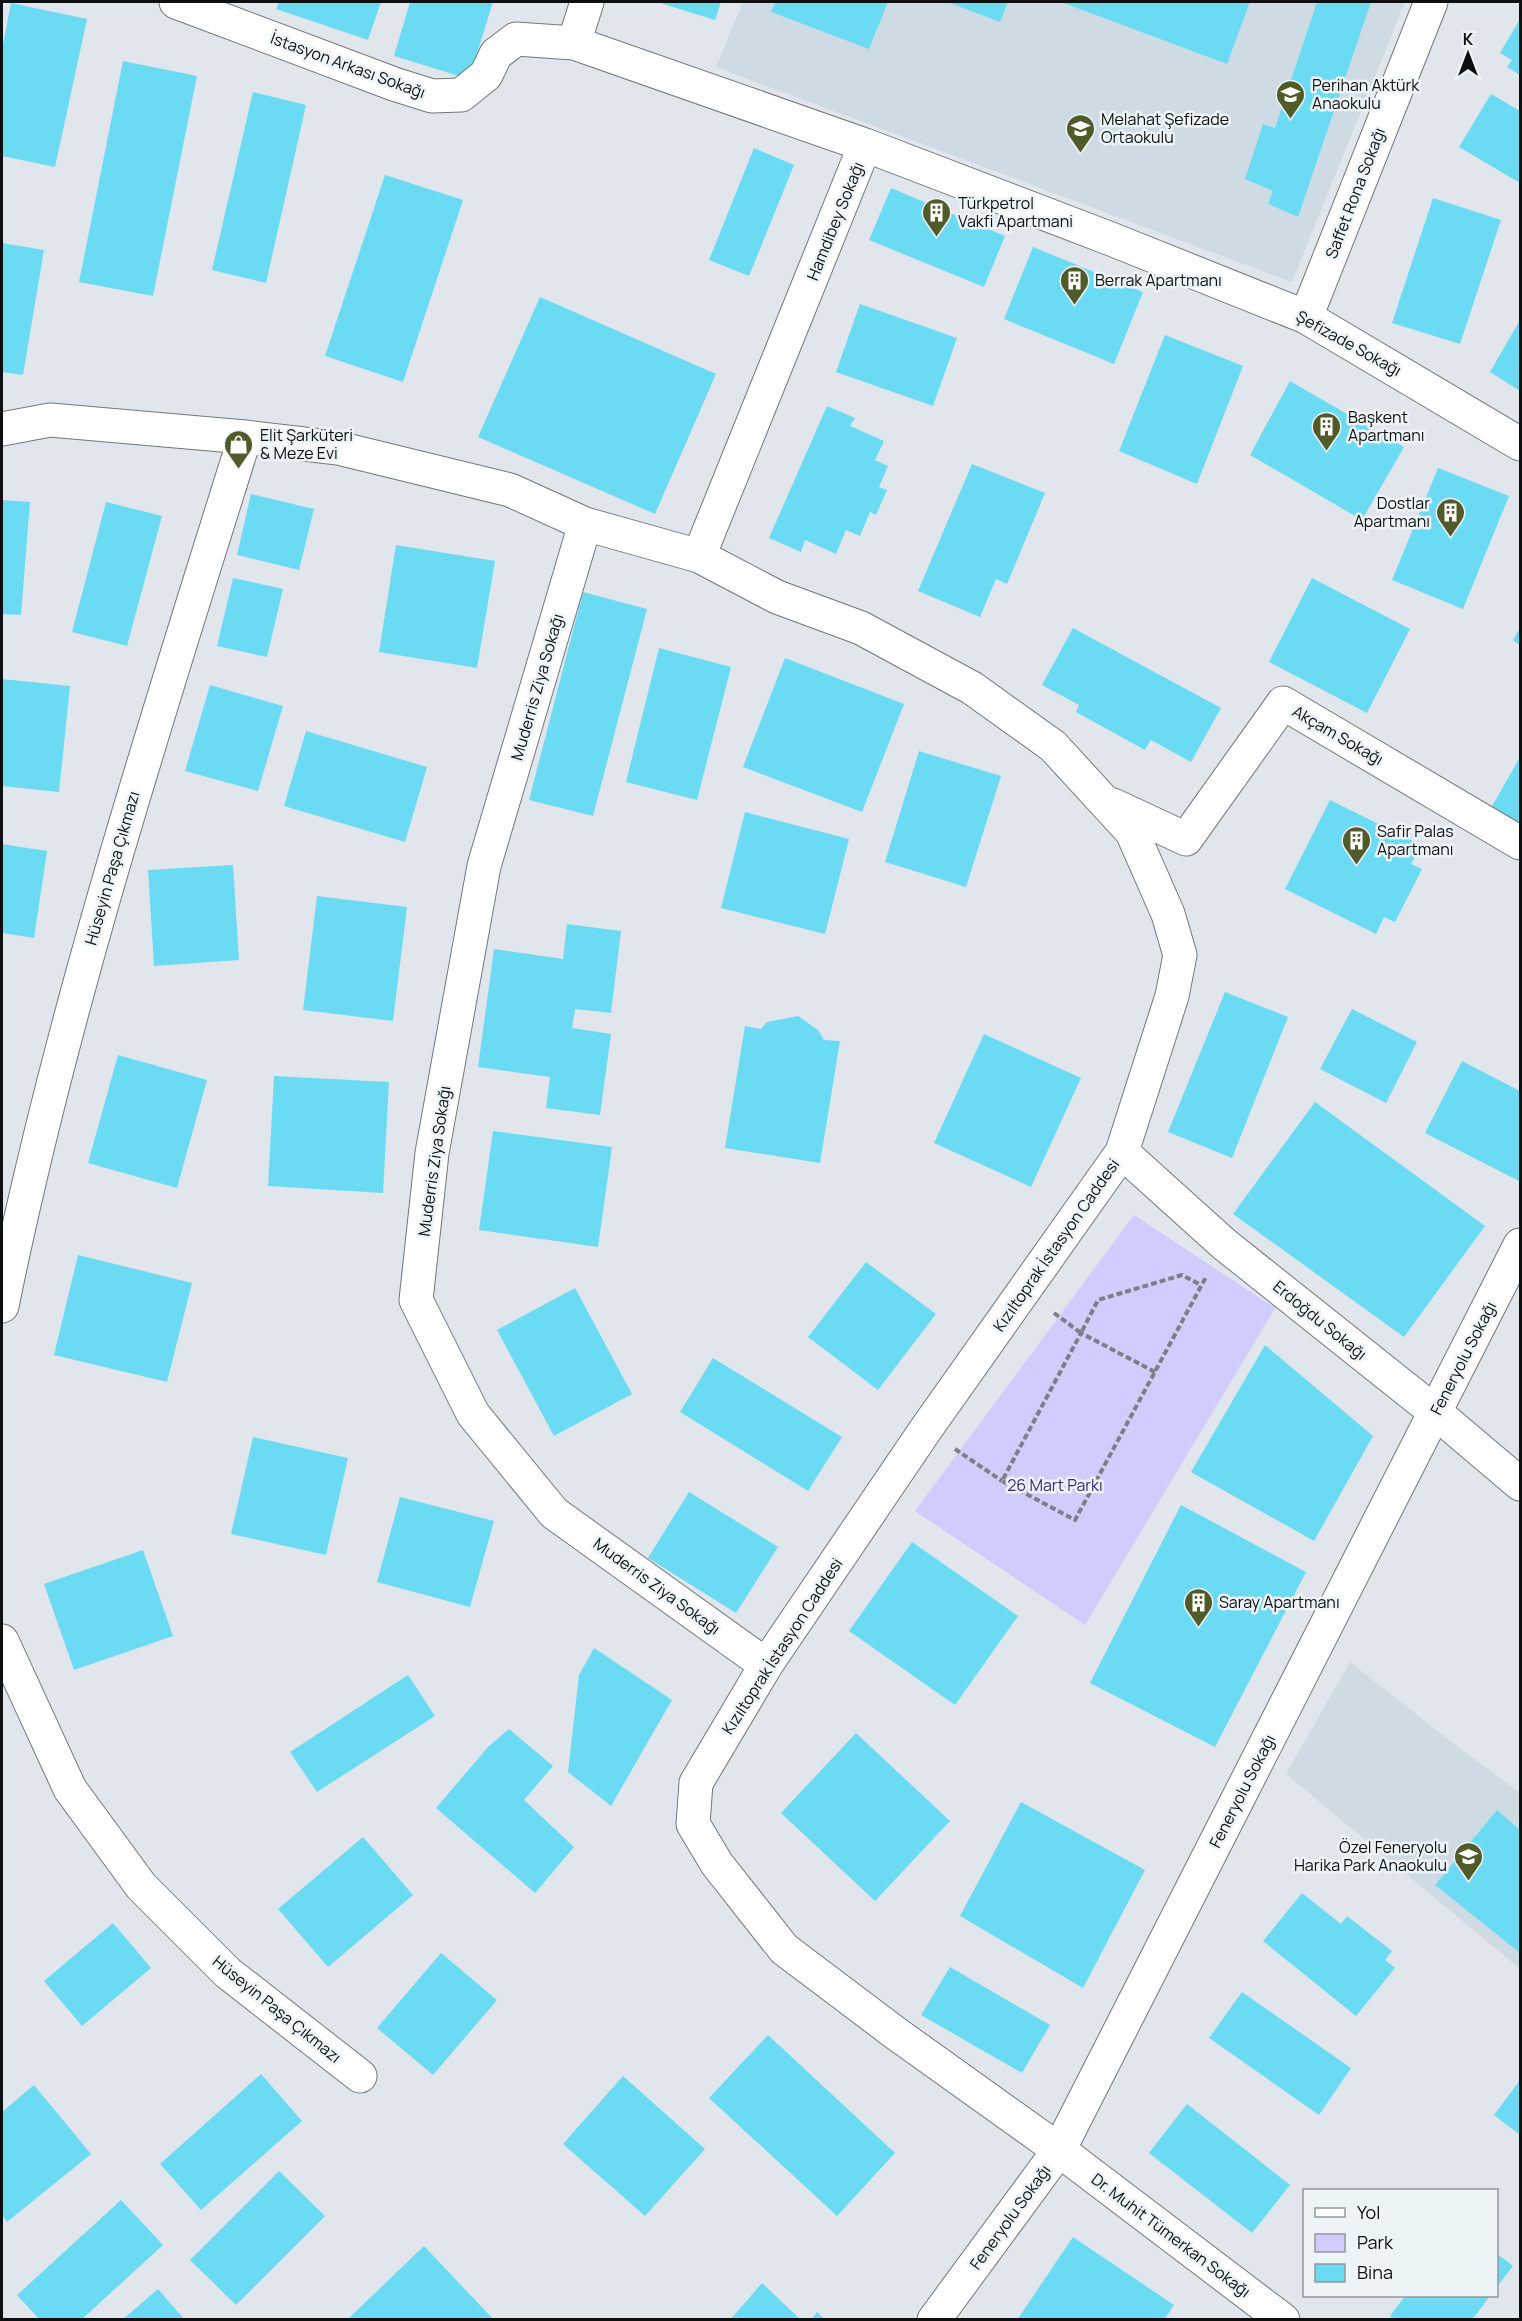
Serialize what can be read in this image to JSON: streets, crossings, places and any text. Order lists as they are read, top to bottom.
{
  "streets": {
    "street": [
      "İstasyon Arkası Sokağı",
      "Saffet Rona Sokağı",
      "Hamdibey Sokağı",
      "Şefizade Sokağı",
      "Muderris Ziya Sokağı",
      "Akçam Sokağı",
      "Hüseyin Paşa Çıkmazı",
      "Kızıltoprak İstasyon Caddesi",
      "Erdoğdu Sokağı",
      "Feneryolu Sokağı",
      "Dr. Muhit Tümerkan Sokağı"
    ]
  },
  "crossings": [
    ["İstasyon Arkası Sokağı", "Hamdibey Sokağı"],
    ["Saffet Rona Sokağı", "Şefizade Sokağı"],
    ["Hamdibey Sokağı", "Şefizade Sokağı"],
    ["Hamdibey Sokağı", "Kızıltoprak İstasyon Caddesi"],
    ["Muderris Ziya Sokağı", "Kızıltoprak İstasyon Caddesi"],
    ["Akçam Sokağı", "Kızıltoprak İstasyon Caddesi"],
    ["Hüseyin Paşa Çıkmazı", "Kızıltoprak İstasyon Caddesi"],
    ["Kızıltoprak İstasyon Caddesi", "Erdoğdu Sokağı"],
    ["Kızıltoprak İstasyon Caddesi", "Feneryolu Sokağı"],
    ["Kızıltoprak İstasyon Caddesi", "Dr. Muhit Tümerkan Sokağı"],
    ["Erdoğdu Sokağı", "Feneryolu Sokağı"],
    ["Feneryolu Sokağı", "Dr. Muhit Tümerkan Sokağı"]
  ],
  "parks": ["26 Mart Parkı"],
  "places": {
    "school or university": ["Perihan Aktürk Anaokulu", "Melahat Şefizade Ortaokulu", "Özel Feneryolu Harika Park Anaokulu"],
    "building": [
      "Türkpetrol Vakfi Apartmani",
      "Berrak Apartmanı",
      "Başkent Apartmanı",
      "Dostlar Apartmanı",
      "Safir Palas Apartmanı",
      "Saray Apartmanı"
    ],
    "shop": ["Elit Şarküteri & Meze Evi"]
  },
  "legend": ["Yol", "Park", "Bina"],
  "north": "top"
}
